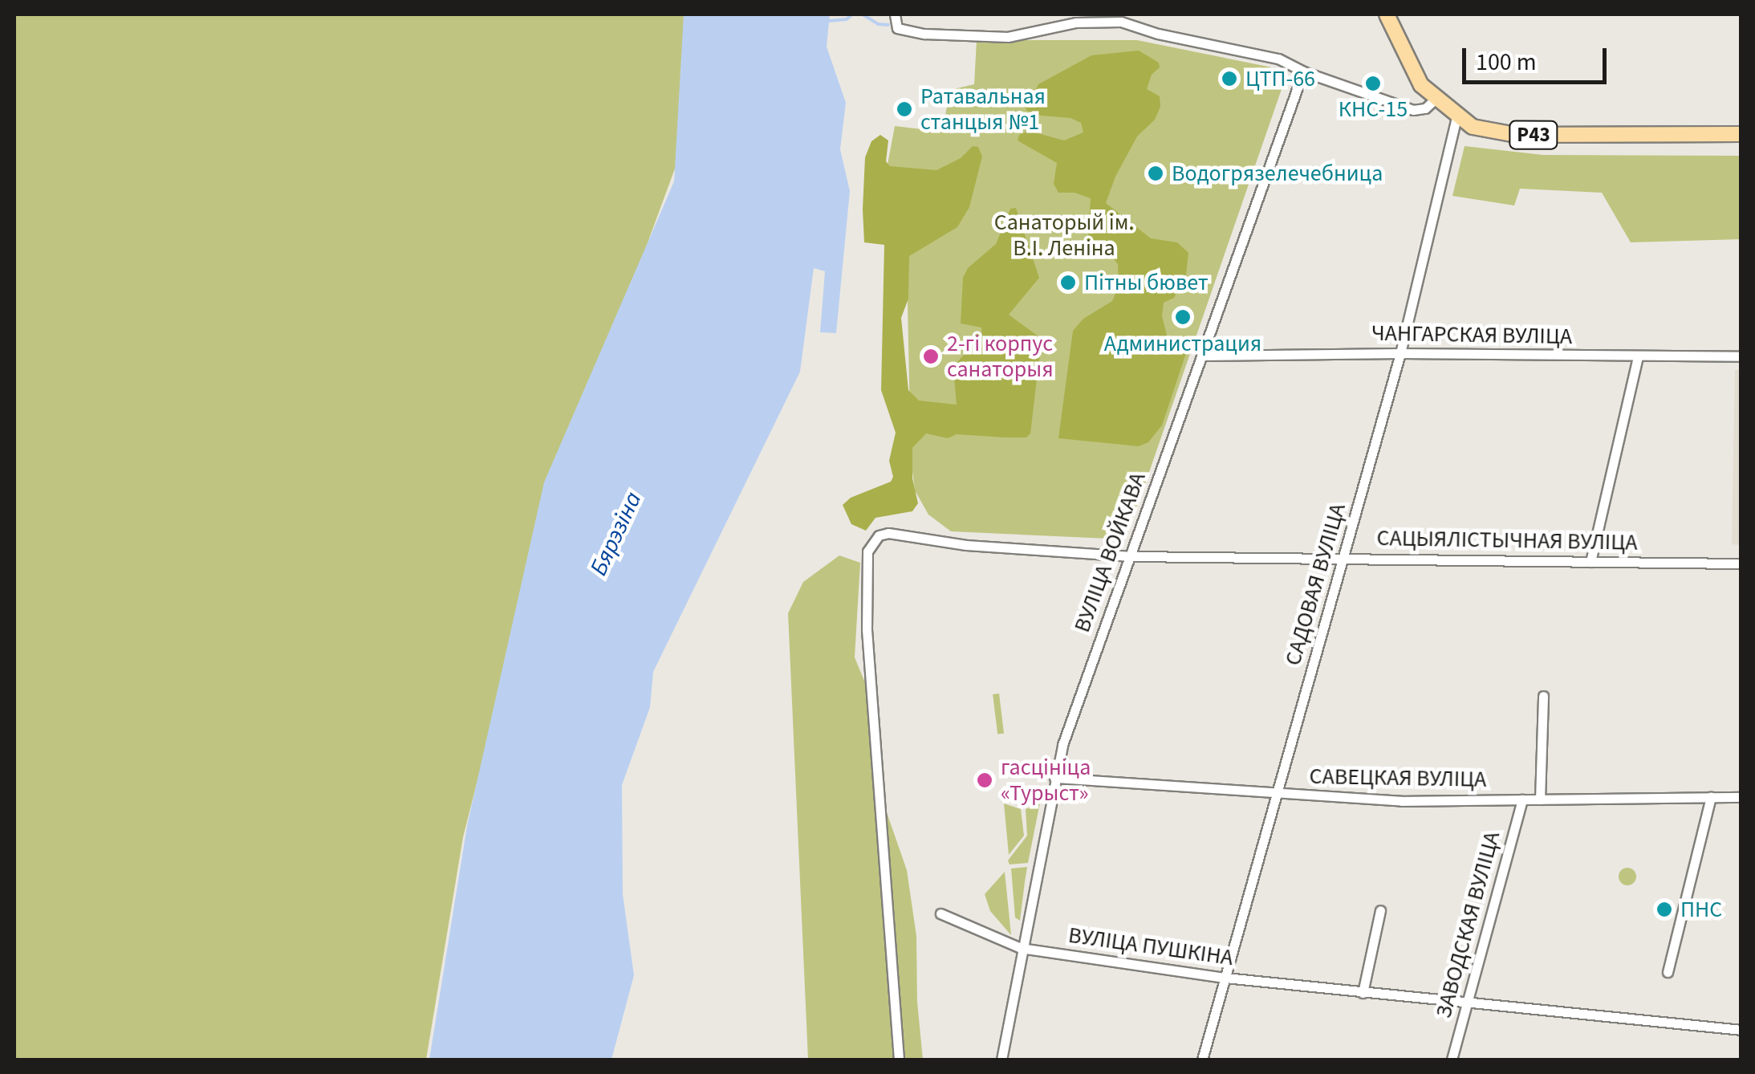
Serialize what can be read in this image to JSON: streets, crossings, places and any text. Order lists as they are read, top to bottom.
{
  "streets": {
    "main road": ["Р43"],
    "street": [
      "ЧАНГАРСКАЯ ВУЛІЦА",
      "САЦЫЯЛІСТЫЧНАЯ ВУЛІЦА",
      "ВУЛІЦА ВОЙКАВА",
      "САДОВАЯ ВУЛІЦА",
      "САВЕЦКАЯ ВУЛІЦА",
      "ЗАВОДСКАЯ ВУЛІЦА",
      "ВУЛІЦА ПУШКІНА"
    ]
  },
  "crossings": [
    ["Р43", "САДОВАЯ ВУЛІЦА"],
    ["ЧАНГАРСКАЯ ВУЛІЦА", "ВУЛІЦА ВОЙКАВА"],
    ["ЧАНГАРСКАЯ ВУЛІЦА", "САДОВАЯ ВУЛІЦА"],
    ["САЦЫЯЛІСТЫЧНАЯ ВУЛІЦА", "ВУЛІЦА ВОЙКАВА"],
    ["САЦЫЯЛІСТЫЧНАЯ ВУЛІЦА", "САДОВАЯ ВУЛІЦА"],
    ["ВУЛІЦА ВОЙКАВА", "САВЕЦКАЯ ВУЛІЦА"],
    ["ВУЛІЦА ВОЙКАВА", "ВУЛІЦА ПУШКІНА"],
    ["САДОВАЯ ВУЛІЦА", "САВЕЦКАЯ ВУЛІЦА"],
    ["САДОВАЯ ВУЛІЦА", "ВУЛІЦА ПУШКІНА"],
    ["САВЕЦКАЯ ВУЛІЦА", "ЗАВОДСКАЯ ВУЛІЦА"],
    ["ЗАВОДСКАЯ ВУЛІЦА", "ВУЛІЦА ПУШКІНА"]
  ],
  "water": ["Бярэзіна"],
  "parks": ["Санаторый ім. В.І. Леніна"],
  "places": [
    "ЦТП-66",
    "КНС-15",
    "Ратавальная станцыя №1",
    "Водогрязелечебница",
    "Пітны бювет",
    "Администрация",
    "2-гі корпус санаторыя",
    "гасцініца «Турыст»",
    "ПНС"
  ],
  "scale_bar": "100 m"
}
